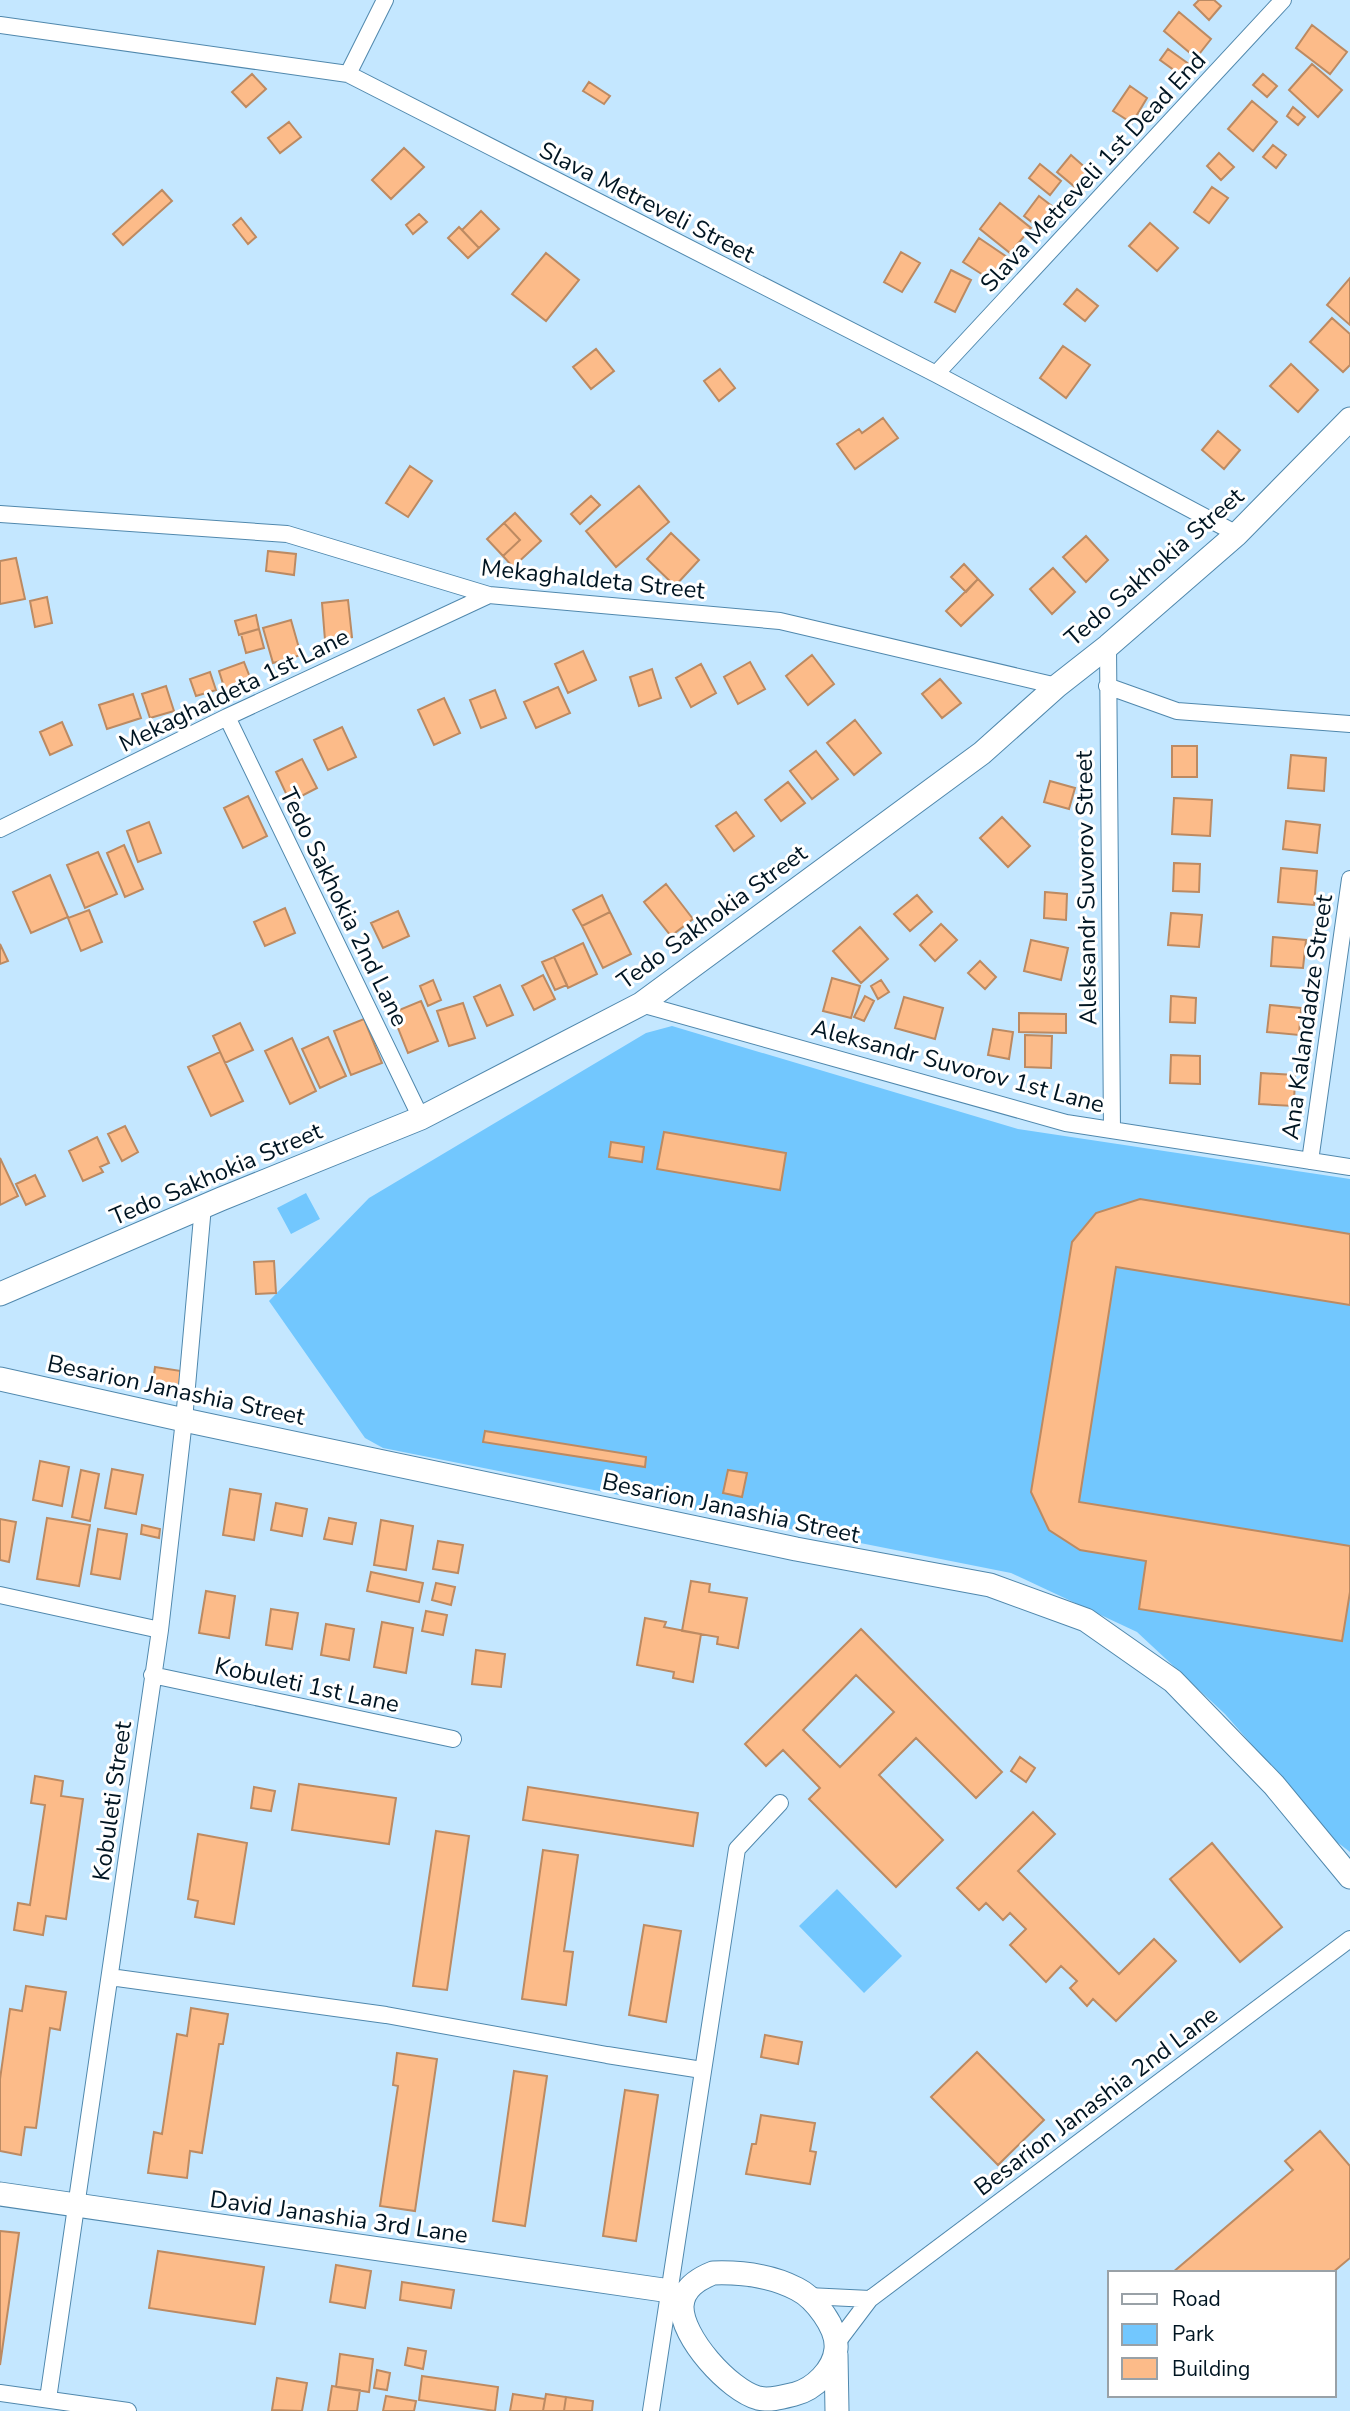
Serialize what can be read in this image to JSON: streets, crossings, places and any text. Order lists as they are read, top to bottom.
{
  "streets": {
    "street": [
      "Slava Metreveli 1st Dead End",
      "Slava Metreveli Street",
      "Tedo Sakhokia Street",
      "Mekaghaldeta Street",
      "Mekaghaldeta 1st Lane",
      "Aleksandr Suvorov Street",
      "Tedo Sakhokia 2nd Lane",
      "Ana Kalandadze Street",
      "Aleksandr Suvorov 1st Lane",
      "Besarion Janashia Street",
      "Kobuleti 1st Lane",
      "Kobuleti Street",
      "Besarion Janashia 2nd Lane",
      "David Janashia 3rd Lane"
    ]
  },
  "crossings": [
    ["Slava Metreveli 1st Dead End", "Slava Metreveli Street"],
    ["Slava Metreveli Street", "Tedo Sakhokia Street"],
    ["Tedo Sakhokia Street", "Mekaghaldeta Street"],
    ["Tedo Sakhokia Street", "Aleksandr Suvorov Street"],
    ["Tedo Sakhokia Street", "Tedo Sakhokia 2nd Lane"],
    ["Tedo Sakhokia Street", "Aleksandr Suvorov 1st Lane"],
    ["Tedo Sakhokia Street", "Kobuleti Street"],
    ["Mekaghaldeta Street", "Mekaghaldeta 1st Lane"],
    ["Mekaghaldeta 1st Lane", "Tedo Sakhokia 2nd Lane"],
    ["Aleksandr Suvorov Street", "Aleksandr Suvorov 1st Lane"],
    ["Ana Kalandadze Street", "Aleksandr Suvorov 1st Lane"],
    ["Besarion Janashia Street", "Kobuleti Street"],
    ["Kobuleti 1st Lane", "Kobuleti Street"],
    ["Kobuleti Street", "David Janashia 3rd Lane"]
  ],
  "legend": ["Road", "Park", "Building"]
}
